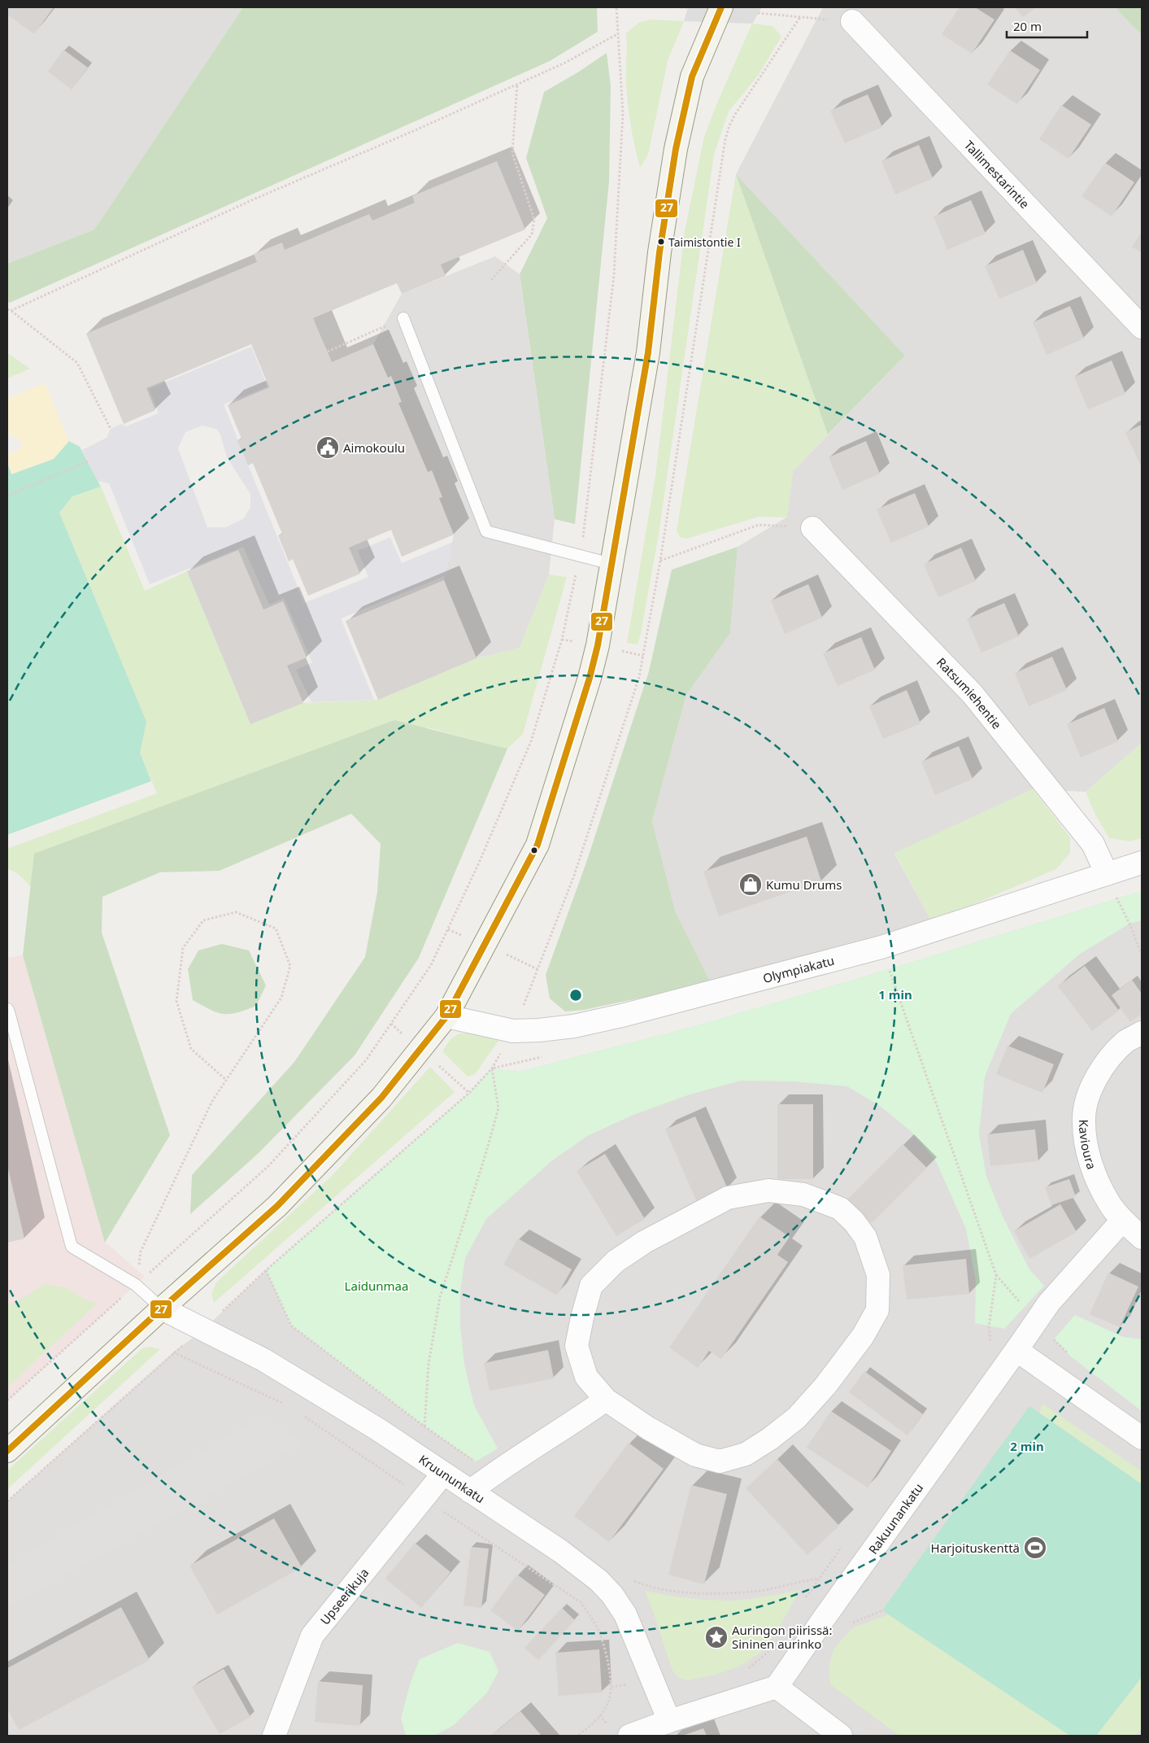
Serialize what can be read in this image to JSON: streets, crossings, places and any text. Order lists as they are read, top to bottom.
{
  "streets": {
    "street": [
      "Tallimestarintie",
      "Ratsumiehentie",
      "Olympiakatu",
      "Kavioura",
      "Kruununkatu",
      "Rakuunankatu",
      "Upseerikuja"
    ]
  },
  "crossings": [
    ["Ratsumiehentie", "Olympiakatu"],
    ["Kruununkatu", "Upseerikuja"]
  ],
  "parks": ["Laidunmaa"],
  "places": {
    "other": ["Taimistontie I"],
    "public building": ["Aimokoulu"],
    "shop": ["Kumu Drums"],
    "sports": ["Harjoituskenttä"],
    "place": ["Auringon piirissä: Sininen aurinko"]
  },
  "lines": ["transit line 27"],
  "scale_bar": "20 m",
  "rings": ["1 min", "2 min"]
}
